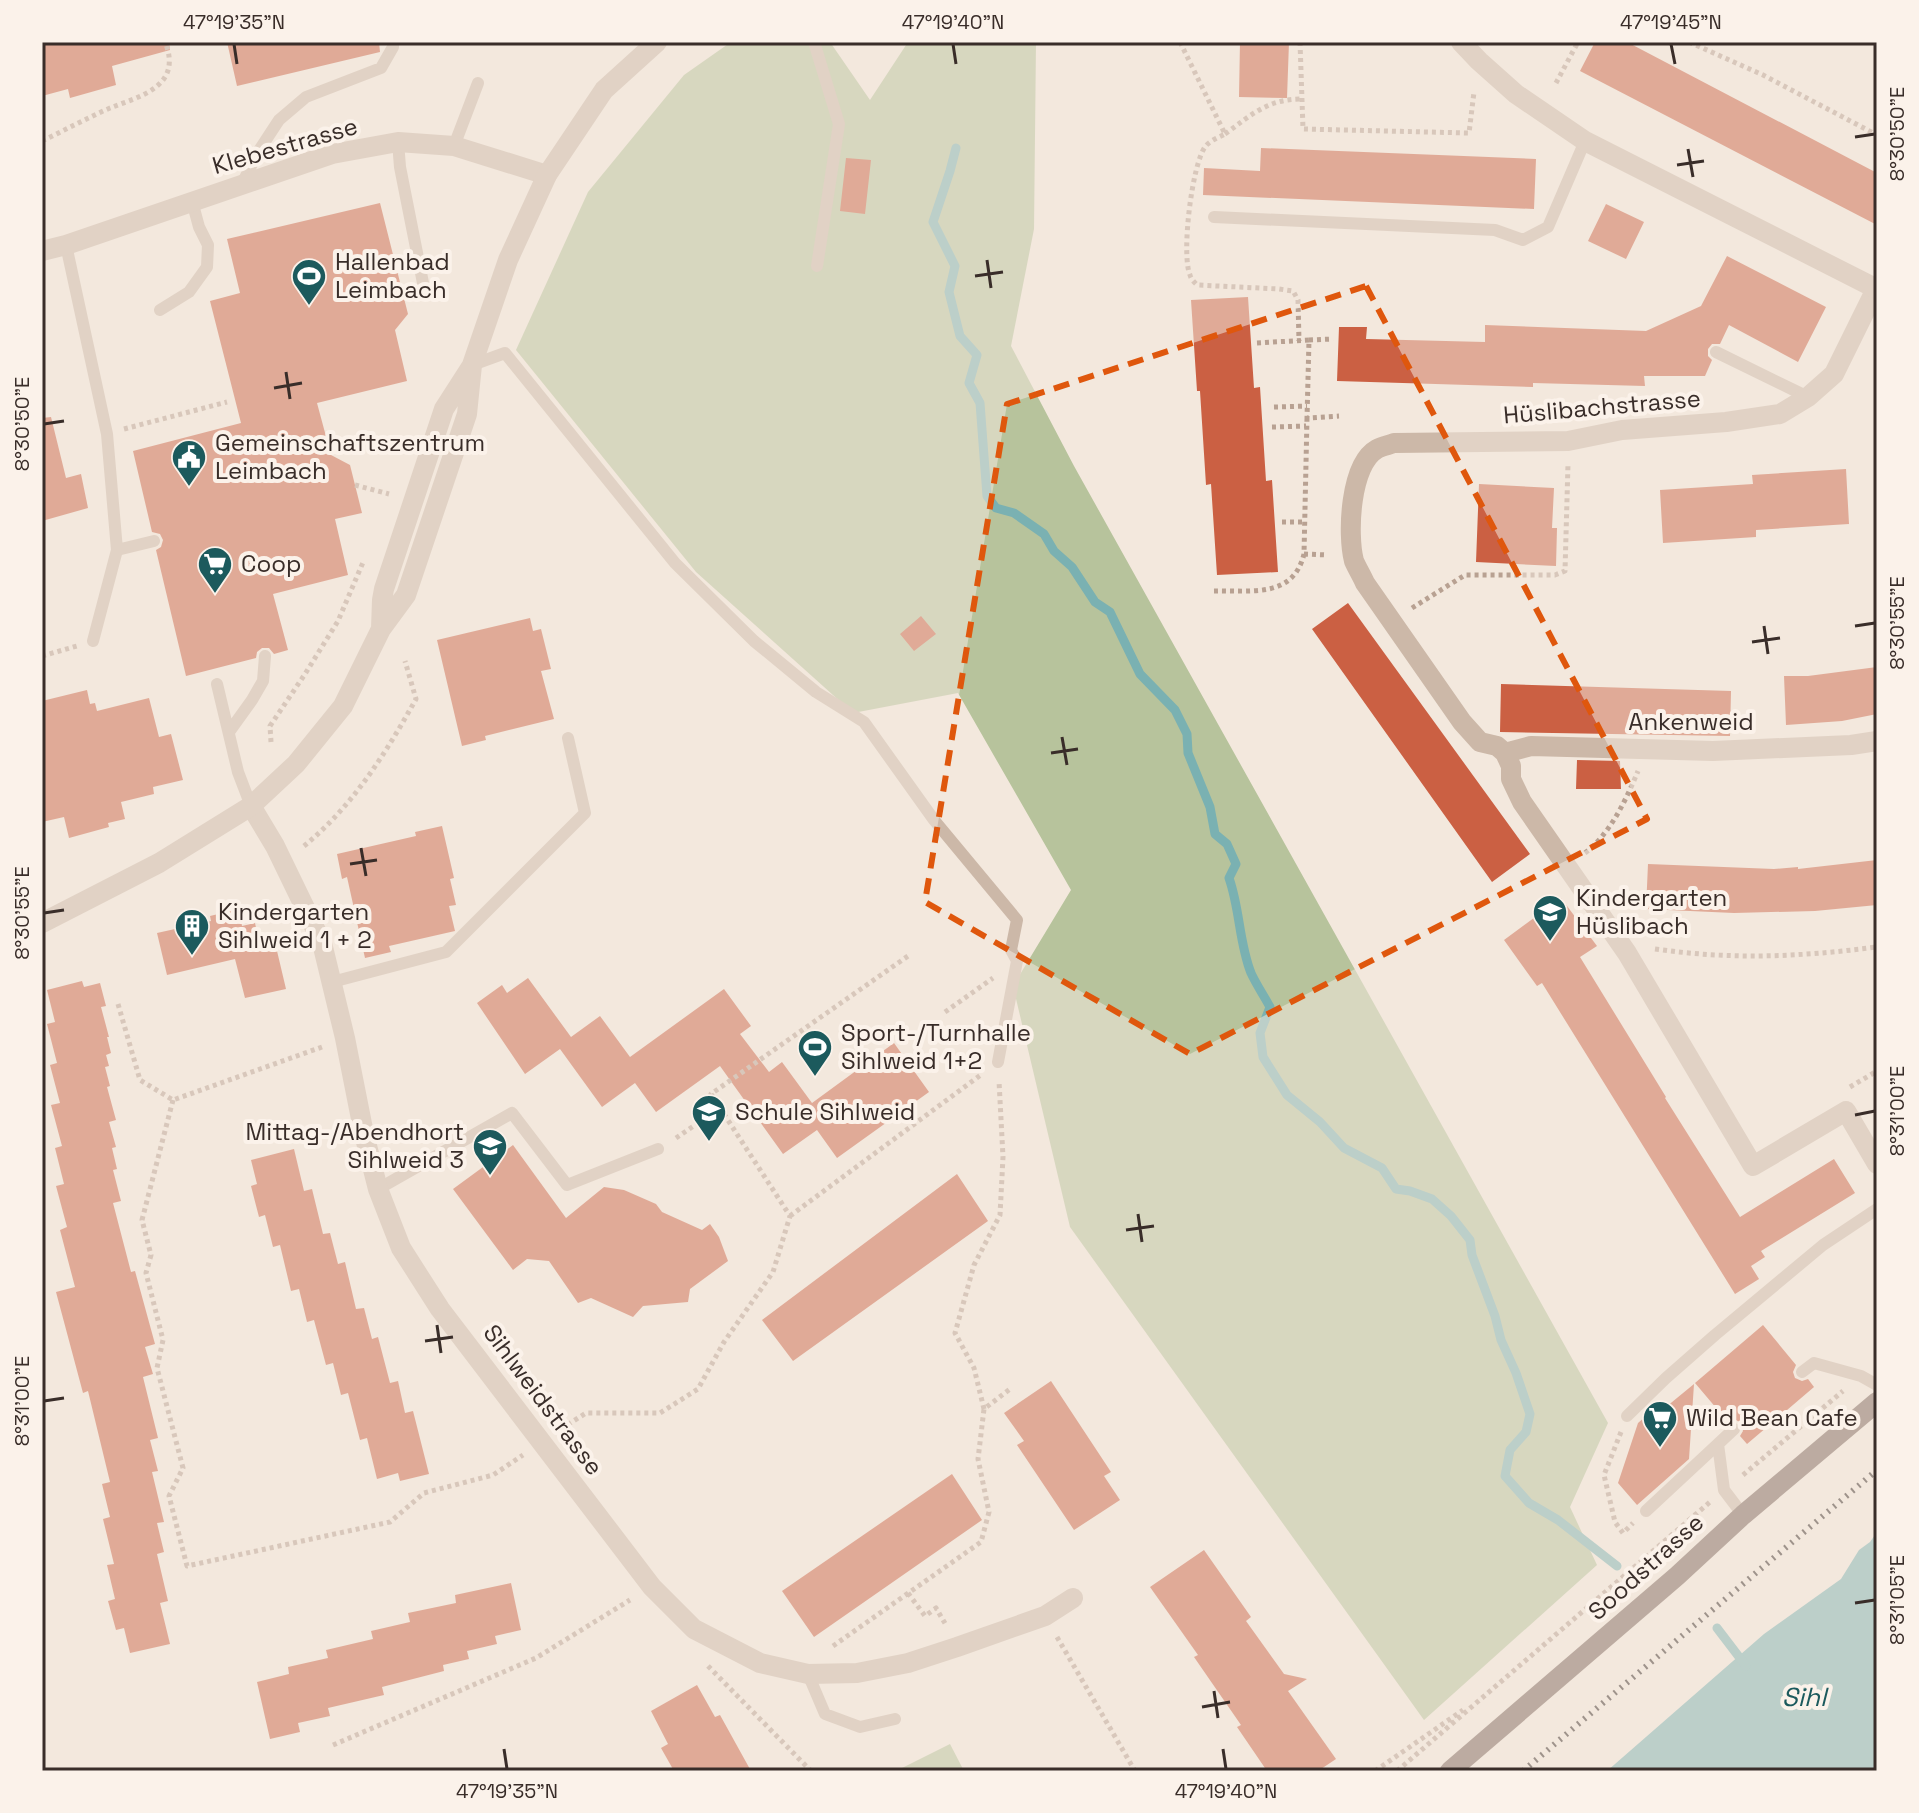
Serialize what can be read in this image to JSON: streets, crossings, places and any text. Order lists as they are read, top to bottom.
{
  "streets": {
    "main road": ["Soodstrasse"],
    "street": [
      "Klebestrasse",
      "Hüslibachstrasse",
      "Ankenweid",
      "Sihlweidstrasse"
    ]
  },
  "crossings": [
    ["Hüslibachstrasse", "Ankenweid"]
  ],
  "water": ["Sihl"],
  "places": {
    "sports": ["Hallenbad Leimbach", "Sport-/Turnhalle Sihlweid 1+2"],
    "public building": ["Gemeinschaftszentrum Leimbach"],
    "supermarket": ["Coop", "Wild Bean Cafe"],
    "school or university": ["Kindergarten Hüslibach", "Schule Sihlweid", "Mittag-/Abendhort Sihlweid 3"],
    "building": ["Kindergarten Sihlweid 1 + 2"]
  },
  "coordinates": [
    "47°19'35\"N",
    "47°19'40\"N",
    "47°19'45\"N",
    "8°30'50\"E",
    "8°30'55\"E",
    "8°31'00\"E",
    "8°31'05\"E"
  ]
}
